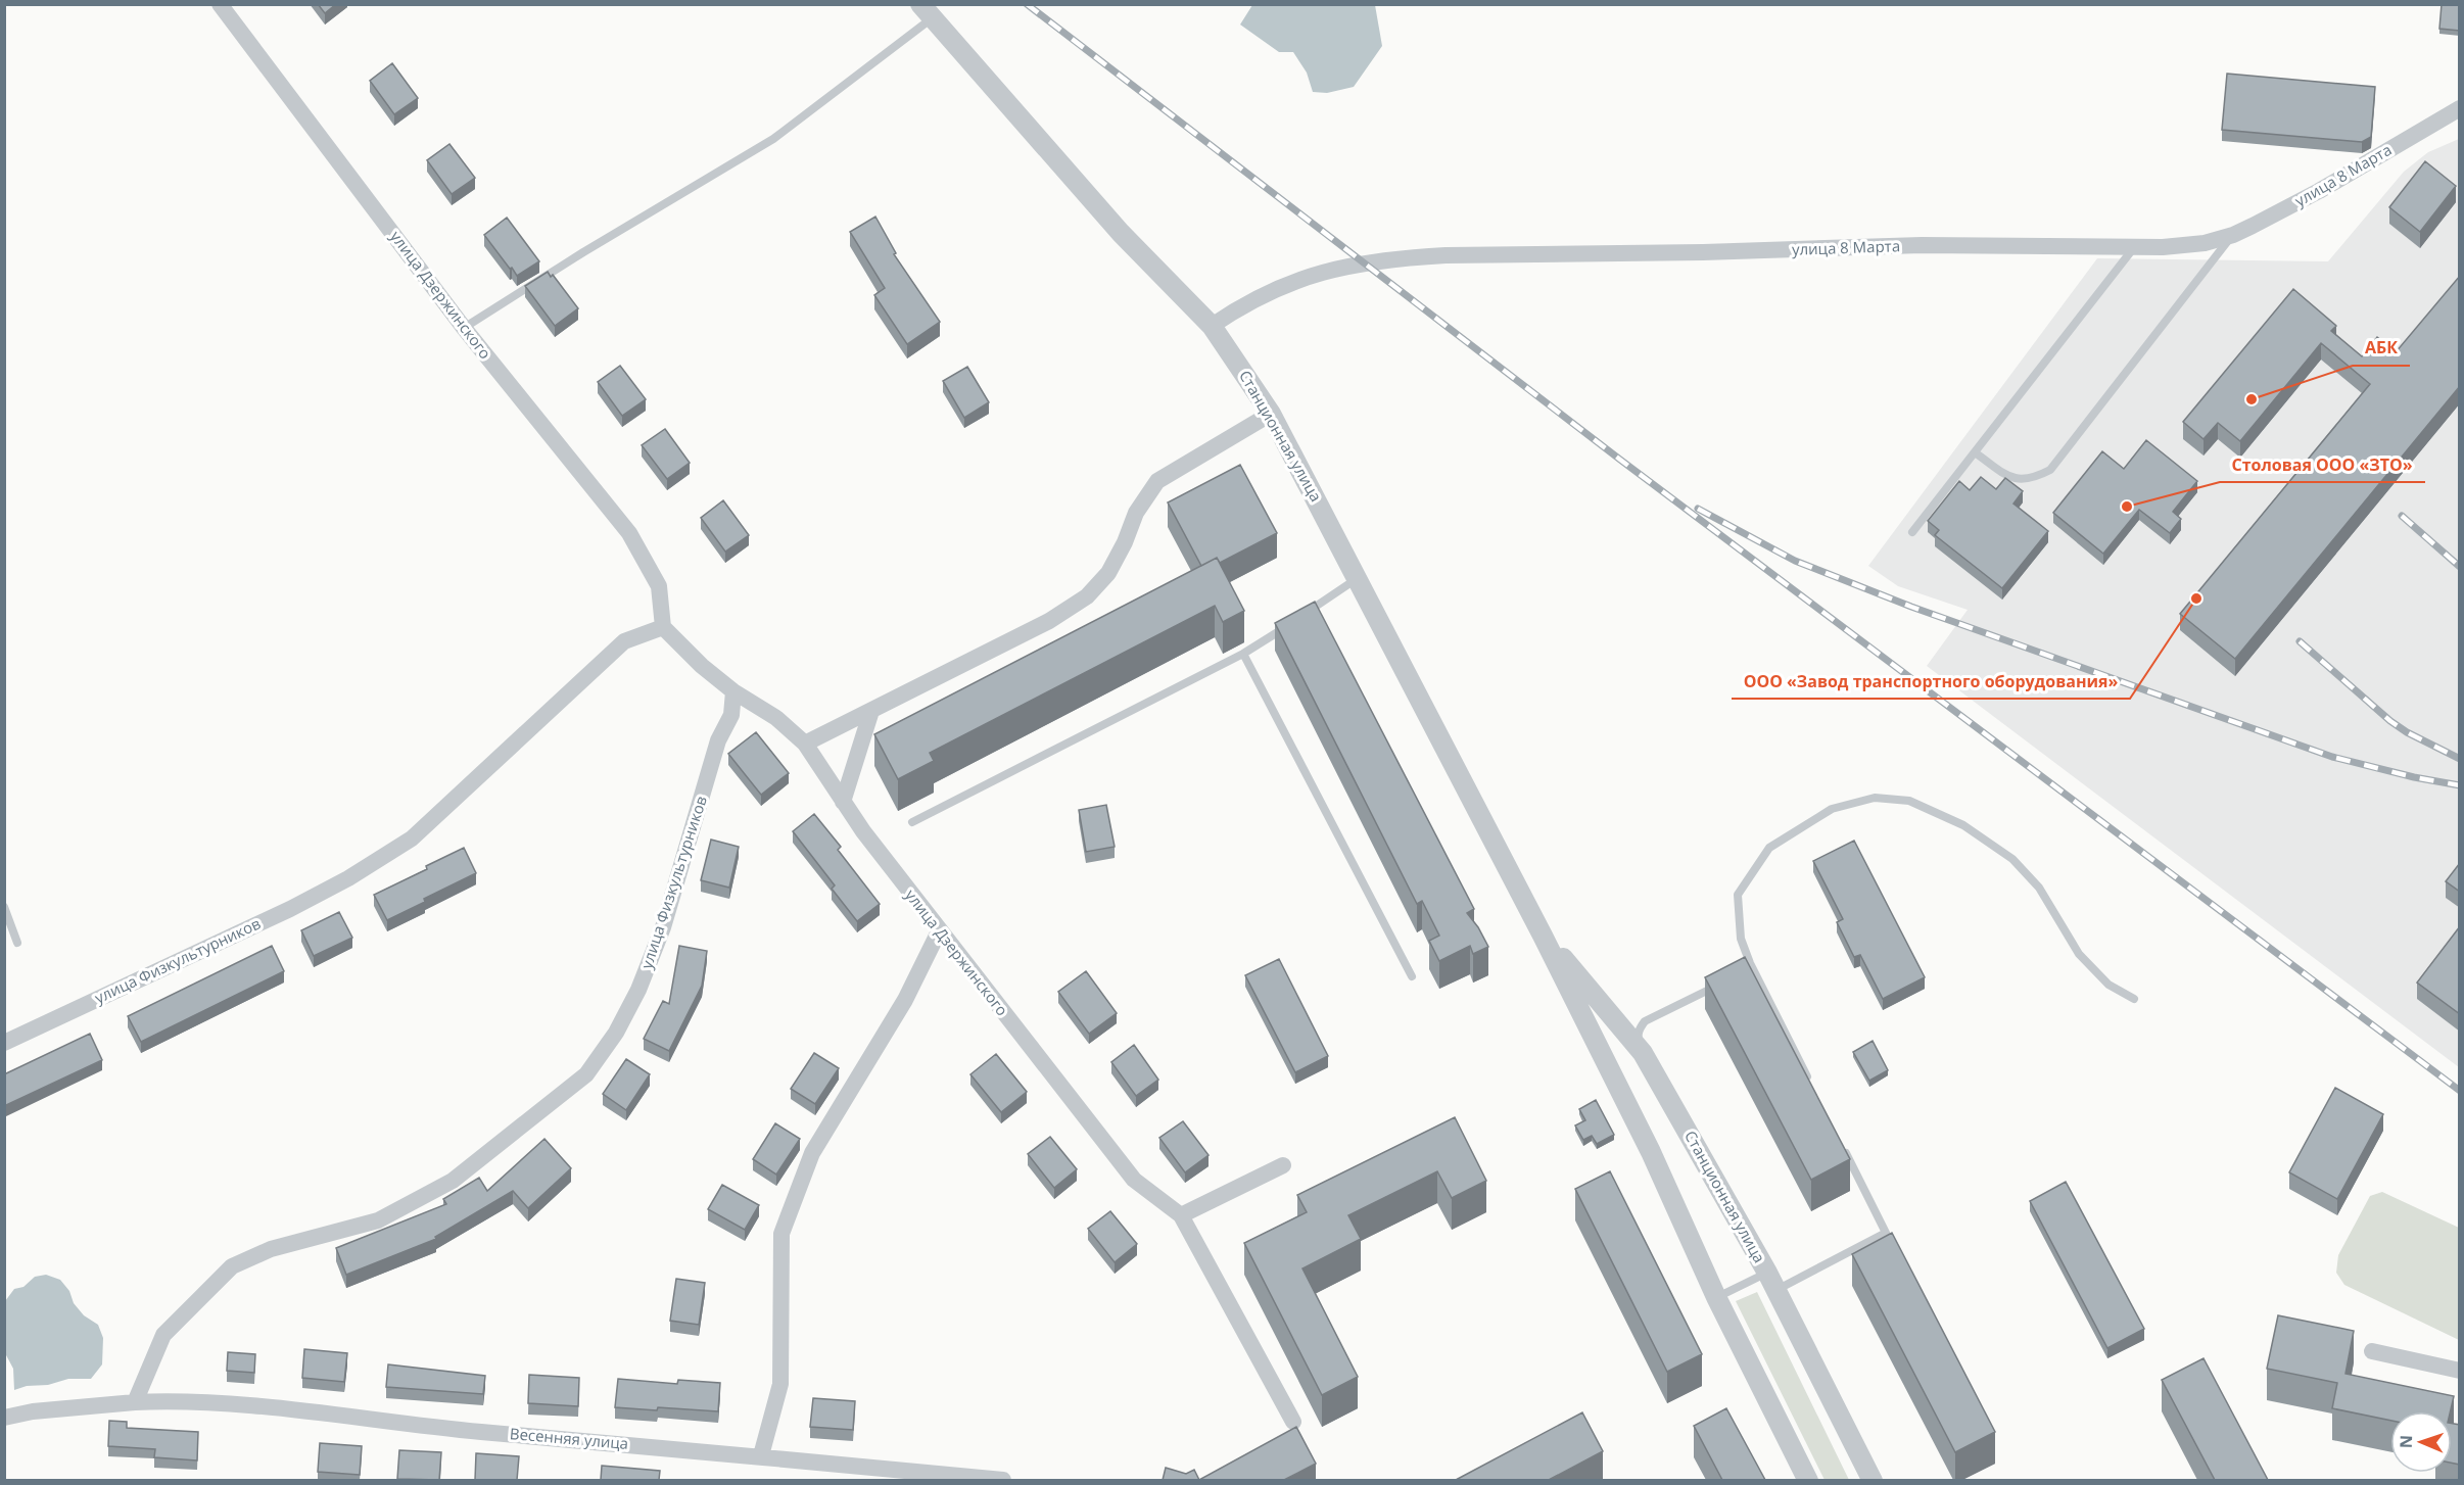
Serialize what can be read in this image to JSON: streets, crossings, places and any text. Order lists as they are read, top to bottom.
{
  "streets": {
    "street": [
      "улица 8 Марта",
      "улица Дзержинского",
      "Станционная улица",
      "улица Физкультурников",
      "Весенняя улица"
    ]
  },
  "crossings": [
    ["улица 8 Марта", "Станционная улица"],
    ["улица Дзержинского", "улица Физкультурников"],
    ["улица Физкультурников", "Весенняя улица"]
  ],
  "places": ["АБК", "Столовая ООО «ЗТО»", "ООО «Завод транспортного оборудования»"],
  "north": "left"
}
